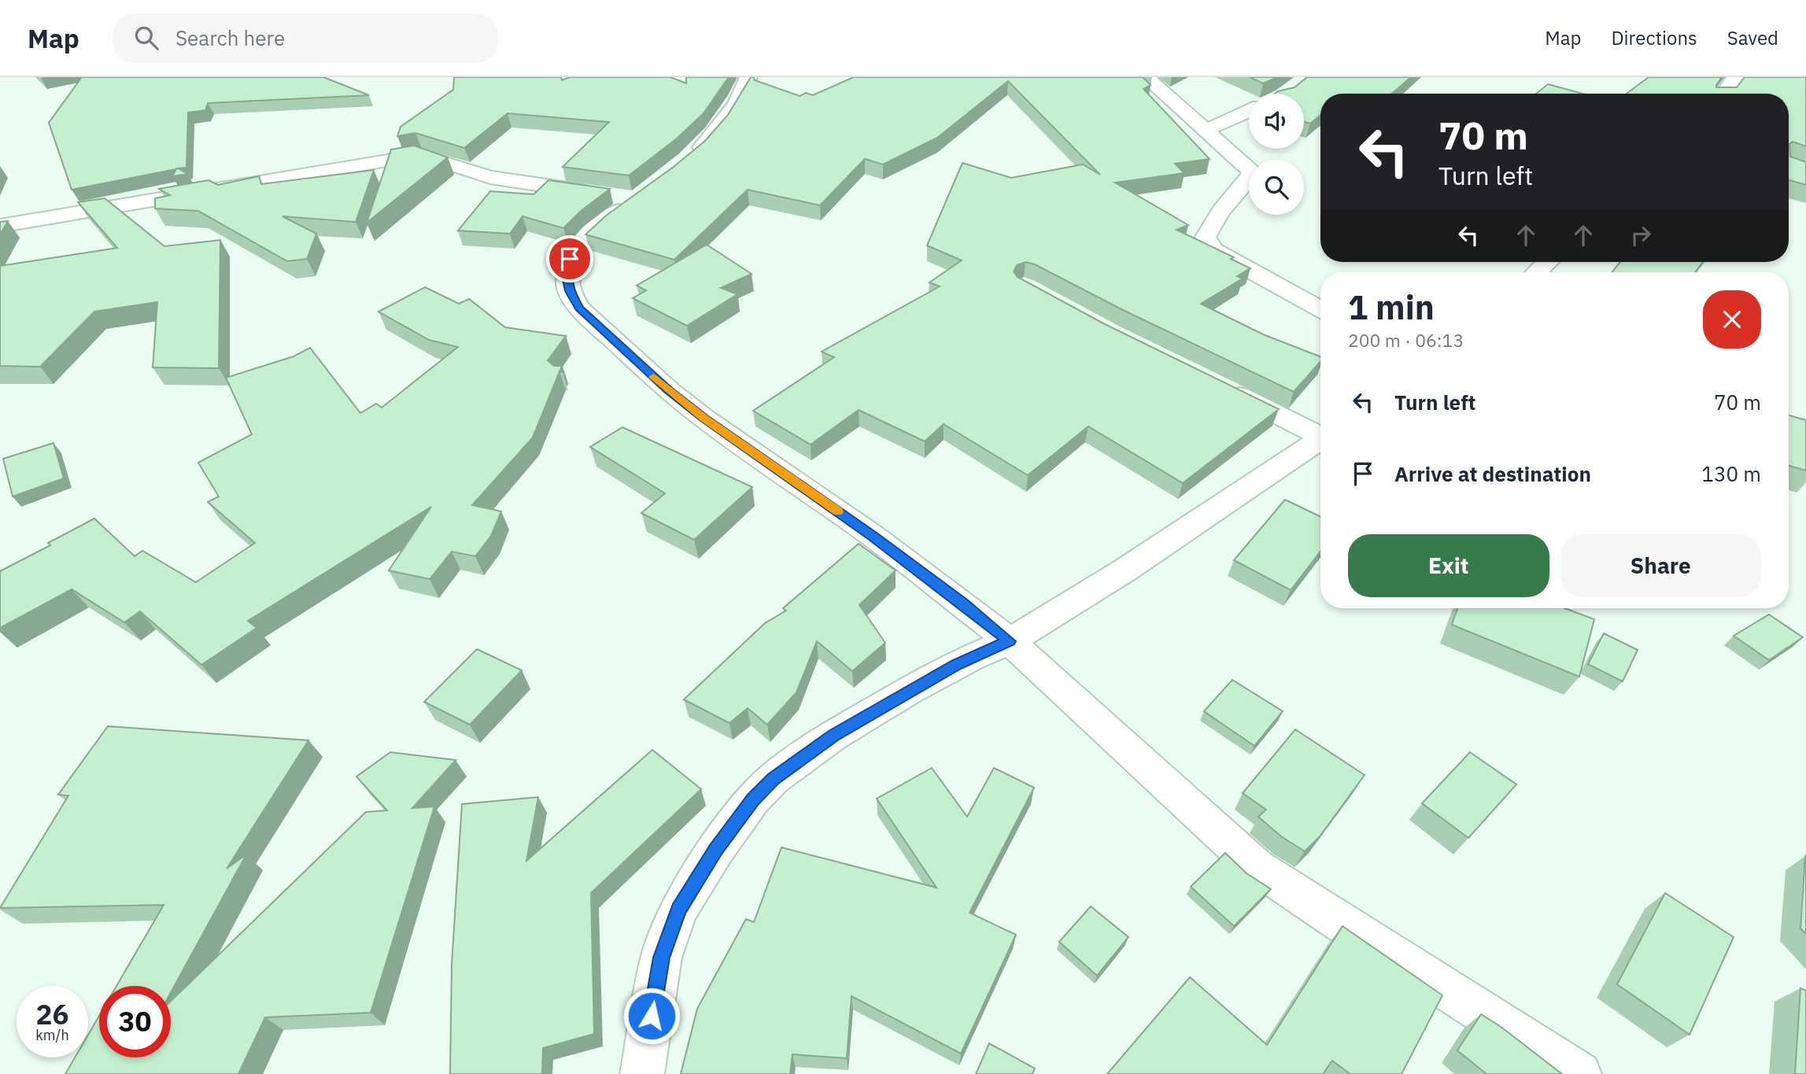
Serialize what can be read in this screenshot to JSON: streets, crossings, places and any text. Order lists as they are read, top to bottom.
{
  "page": {
    "header": "Map",
    "search": "Search here",
    "nav": ["Map", "Directions", "Saved"],
    "turn": ["70 m", "Turn left"],
    "heading": ["1 min", "200 m · 06:13"],
    "list": [
      {
        "name": "Turn left",
        "value": "70 m"
      },
      {
        "name": "Arrive at destination",
        "value": "130 m"
      }
    ],
    "buttons": ["Exit", "Share"],
    "speed": "26 km/h",
    "limit": "30"
  }
}
